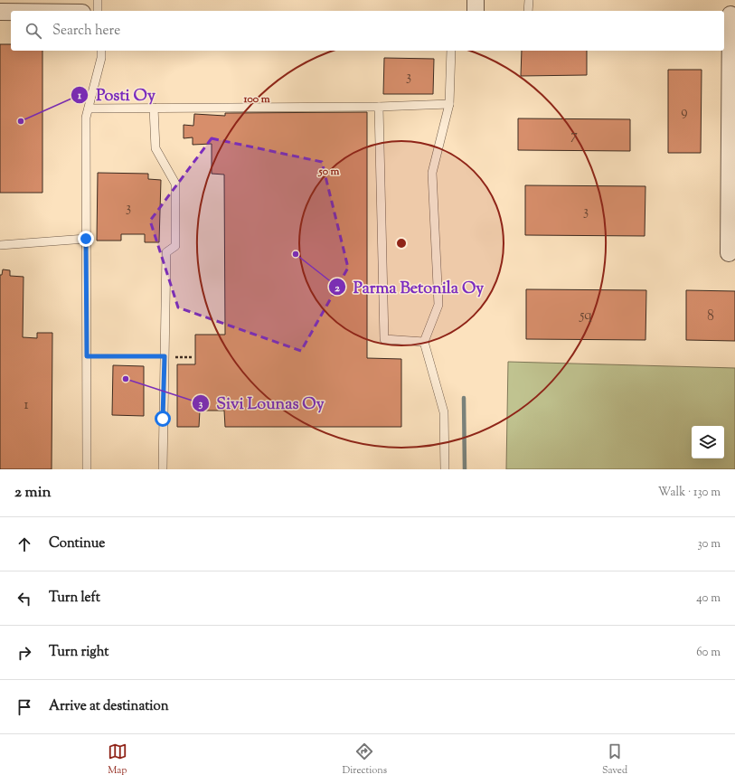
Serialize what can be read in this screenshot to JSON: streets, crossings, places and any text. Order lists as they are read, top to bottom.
{
  "places": ["Posti Oy", "Parma Betonila Oy", "Sivi Lounas Oy"],
  "house_numbers": [
    "3",
    "9",
    "7",
    "3",
    "3",
    "5q",
    "8",
    "1"
  ],
  "page": {
    "search": "Search here",
    "heading": ["2 min", "Walk · 130 m"],
    "list": [
      ["Continue", "30 m"],
      ["Turn left", "40 m"],
      ["Turn right", "60 m"],
      "Arrive at destination"
    ],
    "nav": ["Map", "Directions", "Saved"]
  },
  "rings": ["100 m", "50 m"]
}
